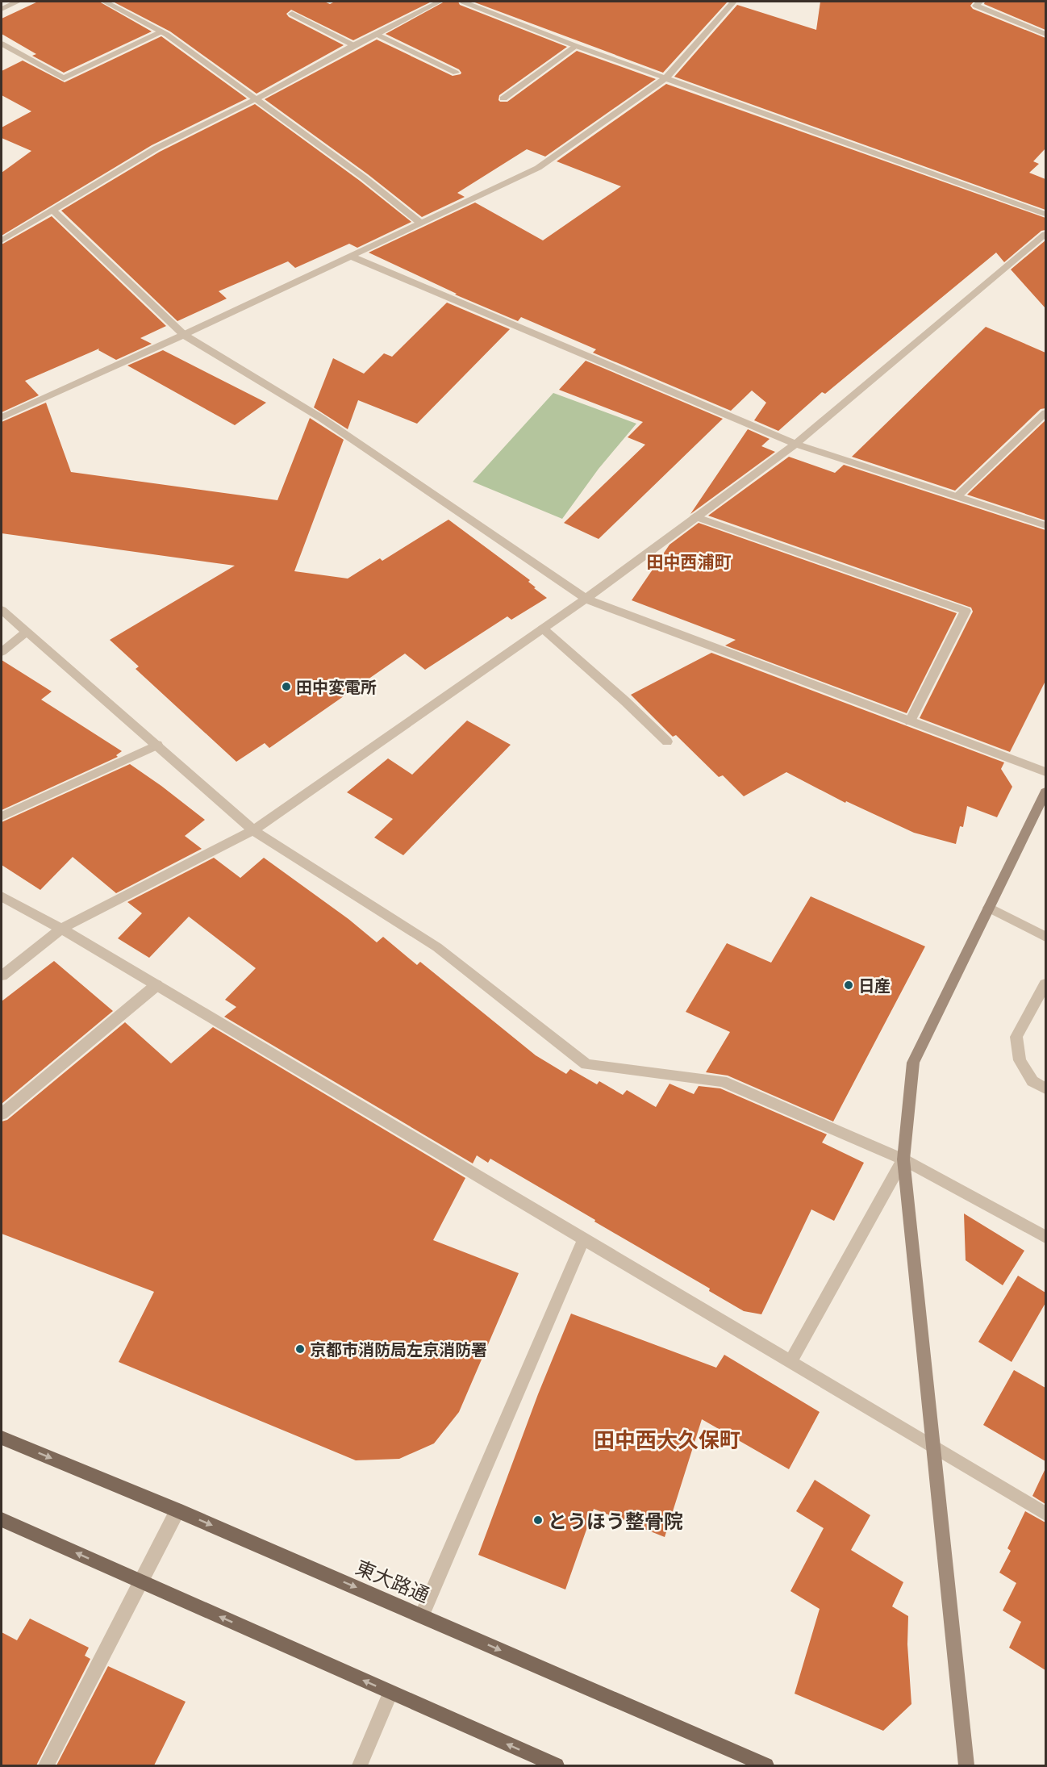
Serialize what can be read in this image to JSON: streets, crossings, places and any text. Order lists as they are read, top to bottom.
{
  "streets": {
    "main road": ["東大路通"]
  },
  "districts": ["田中西浦町", "田中西大久保町"],
  "places": [
    "田中変電所",
    "日産",
    "京都市消防局左京消防署",
    "とうほう整骨院"
  ]
}
